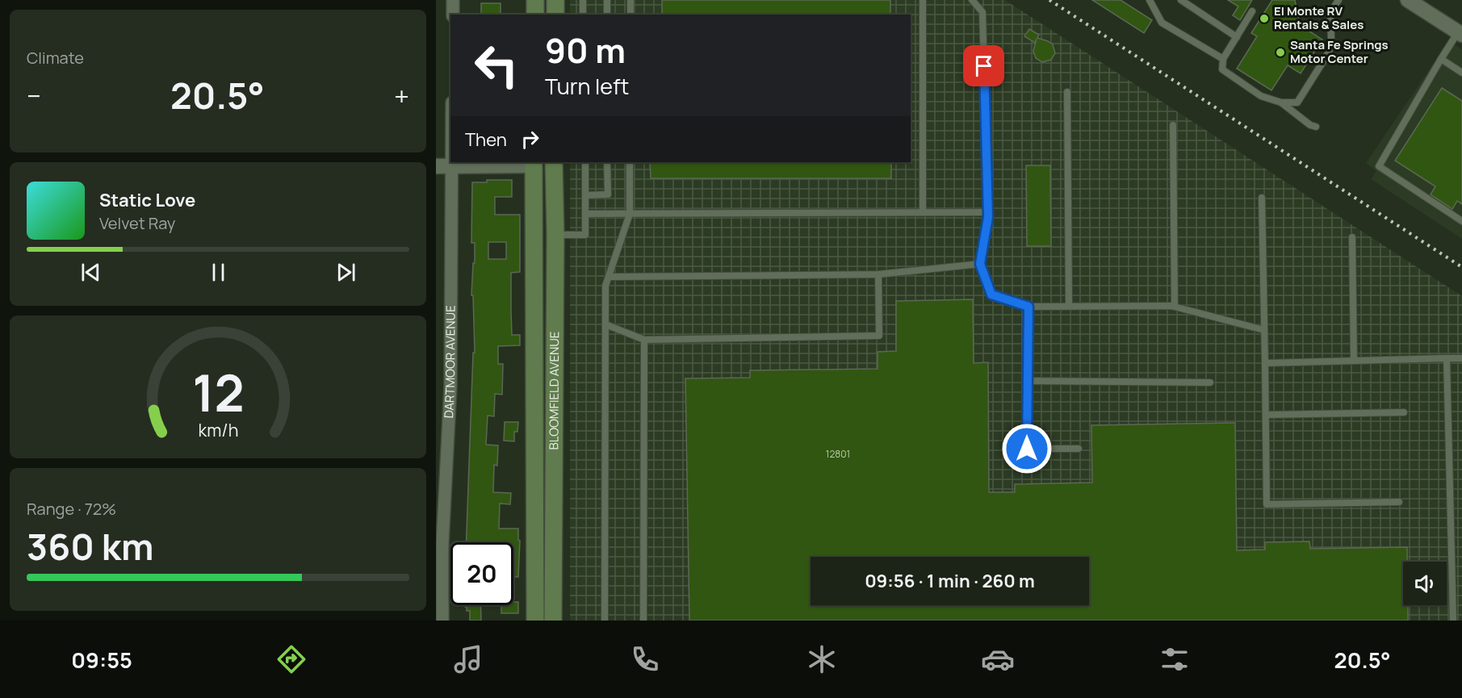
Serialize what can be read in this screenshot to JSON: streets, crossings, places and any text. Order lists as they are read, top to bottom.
{
  "streets": {
    "main road": ["BLOOMFIELD AVENUE"],
    "street": ["DARTMOOR AVENUE"]
  },
  "places": ["El Monte RV Rentals & Sales", "Santa Fe Springs Motor Center"],
  "house_numbers": ["12801"],
  "page": {
    "tile": [
      "Climate",
      ["Range · 72%", "360 km"]
    ],
    "turn": ["90 m", "Turn left"],
    "heat": ["−", "20.5°", "+"],
    "then": "Then",
    "song": ["Static Love", "Velvet Ray"],
    "limit": "20",
    "trip": "09:56 · 1 min · 260 m",
    "tabs": ["09:55", "20.5°"],
    "gauge": ["12", "km/h"]
  }
}
